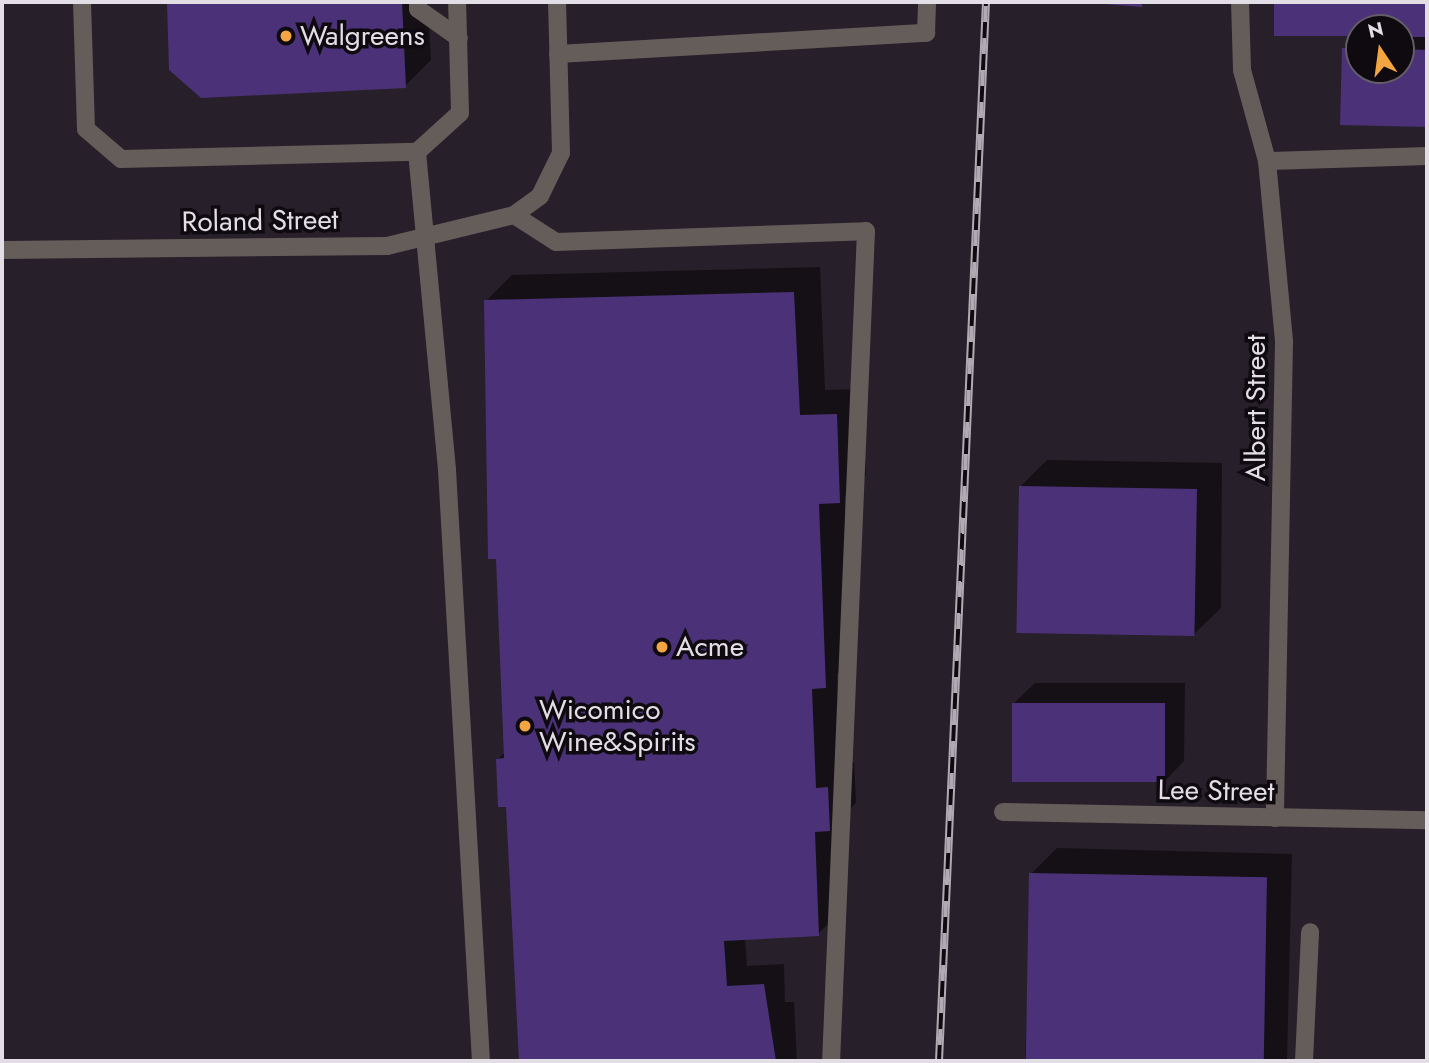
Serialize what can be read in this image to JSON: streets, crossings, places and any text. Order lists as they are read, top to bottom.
{
  "streets": {
    "street": ["Roland Street", "Albert Street", "Lee Street"]
  },
  "crossings": [
    ["Albert Street", "Lee Street"]
  ],
  "places": ["Walgreens", "Acme", "Wicomico Wine&Spirits"],
  "north": "top"
}
